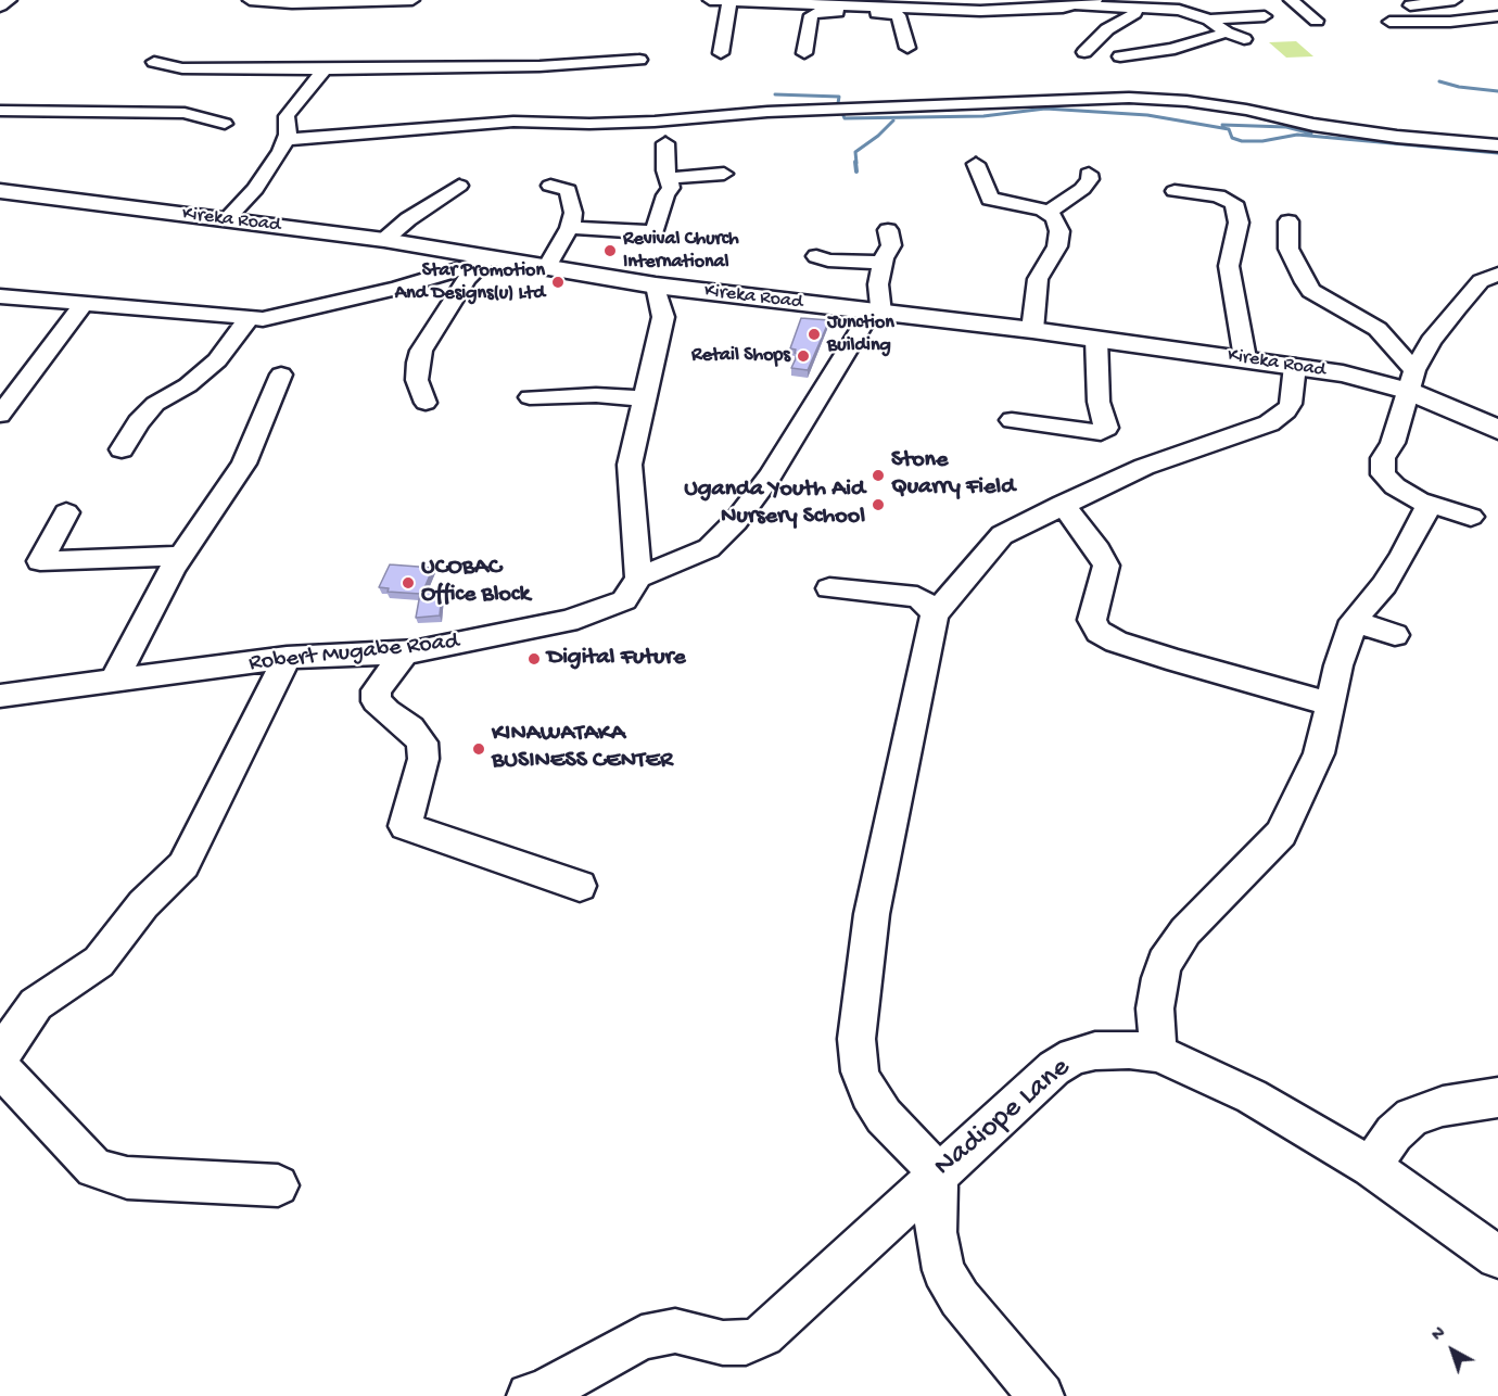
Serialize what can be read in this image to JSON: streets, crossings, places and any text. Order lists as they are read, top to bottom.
{
  "streets": {
    "main road": ["Kireka Road"],
    "street": ["Robert Mugabe Road", "Nadiope Lane"]
  },
  "crossings": [
    ["Kireka Road", "Robert Mugabe Road"]
  ],
  "places": [
    "Revival Church International",
    "Star Promotion And Designs(u) Ltd",
    "Junction Building",
    "Retail Shops",
    "Stone Quarry Field",
    "Uganda Youth Aid Nursery School",
    "UCOBAC Office Block",
    "Digital Future",
    "KINAWATAKA BUSINESS CENTER"
  ],
  "north": "top left"
}
